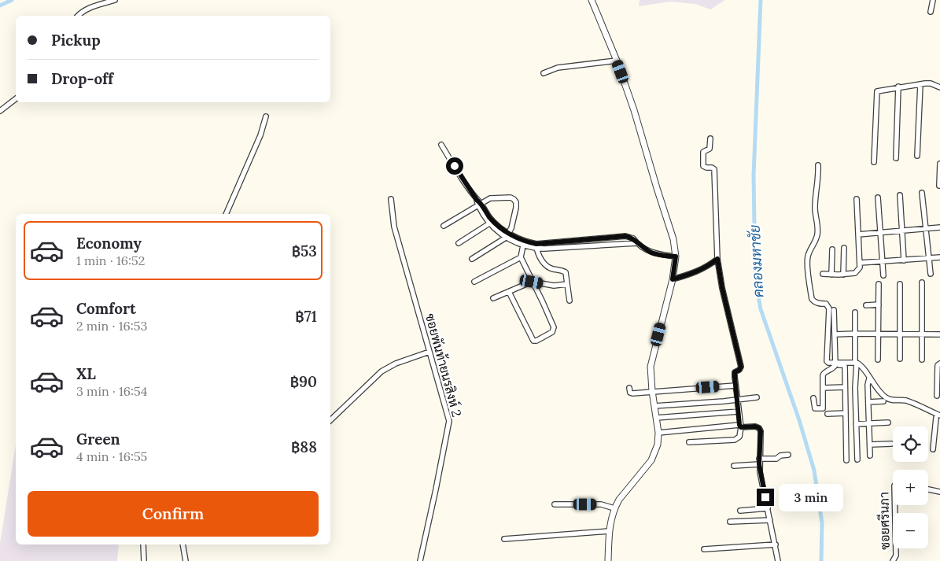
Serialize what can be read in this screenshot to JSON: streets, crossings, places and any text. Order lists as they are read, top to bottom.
{
  "streets": {
    "street": ["ซอยพันท้ายนรสิงห์ 2", "ซอยศรีนภา"]
  },
  "water": ["คลองมหาชัย"],
  "page": {
    "banner": ["Pickup", "Drop-off"],
    "list": [
      {
        "name": "Economy",
        "note": "1 min · 16:52",
        "value": "฿53"
      },
      {
        "name": "Comfort",
        "note": "2 min · 16:53",
        "value": "฿71"
      },
      {
        "name": "XL",
        "note": "3 min · 16:54",
        "value": "฿90"
      },
      {
        "name": "Green",
        "note": "4 min · 16:55",
        "value": "฿88"
      }
    ],
    "map_buttons": ["+", "−"],
    "buttons": "Confirm",
    "bubble": "3 min"
  }
}
